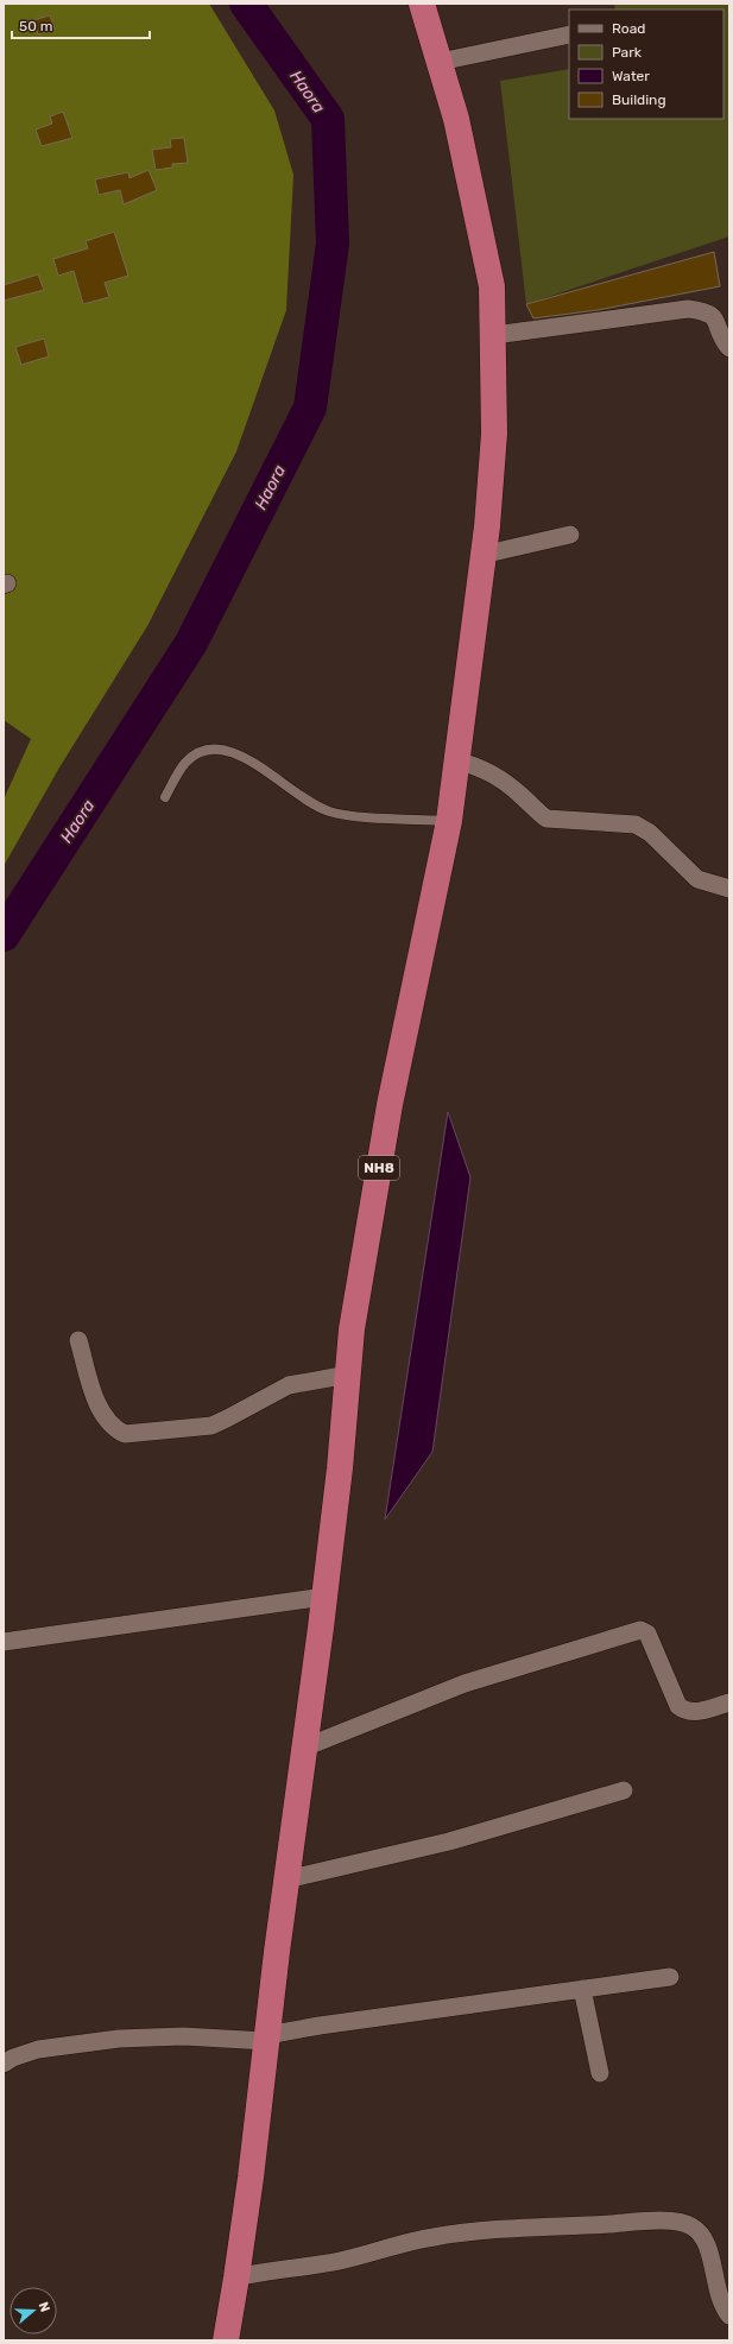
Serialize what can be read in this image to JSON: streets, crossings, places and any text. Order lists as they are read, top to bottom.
{
  "streets": {
    "highway": ["NH8"]
  },
  "water": ["Haora"],
  "legend": [
    "Road",
    "Park",
    "Water",
    "Building"
  ],
  "scale_bar": "50 m",
  "north": "right"
}
